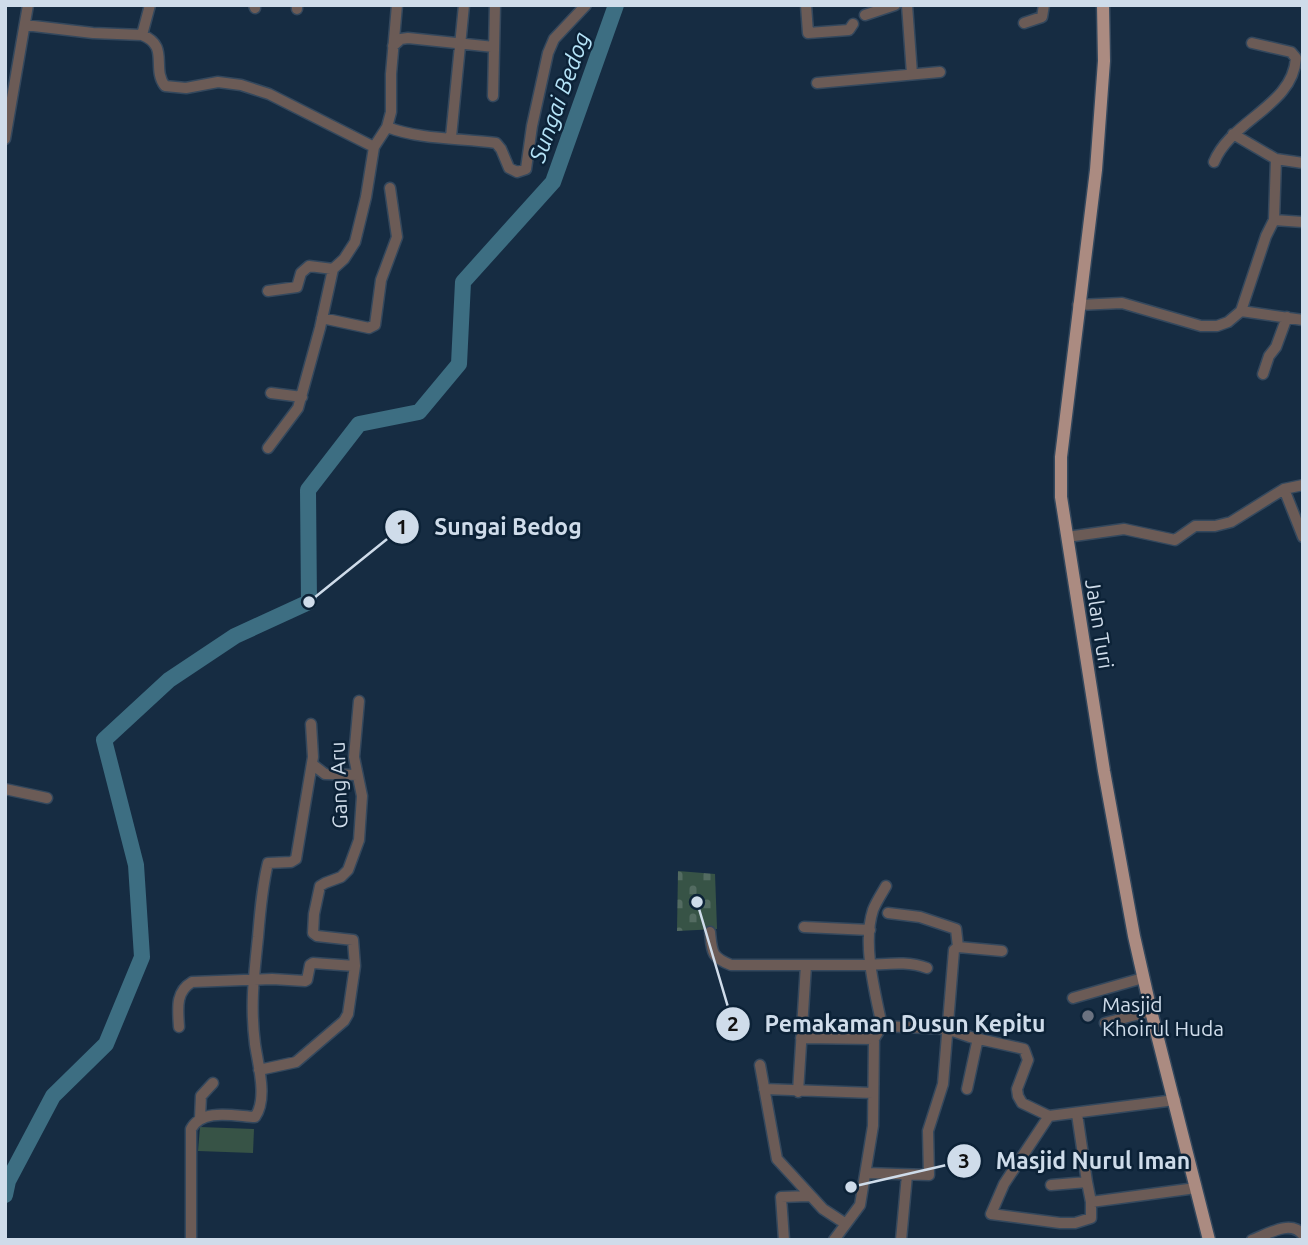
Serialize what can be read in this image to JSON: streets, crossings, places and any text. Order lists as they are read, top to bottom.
{
  "streets": {
    "main road": ["Jalan Turi"],
    "street": ["Gang Aru"]
  },
  "water": ["Sungai Bedog"],
  "places": [
    "Sungai Bedog",
    "Pemakaman Dusun Kepitu",
    "Masjid Khoirul Huda",
    "Masjid Nurul Iman"
  ]
}
